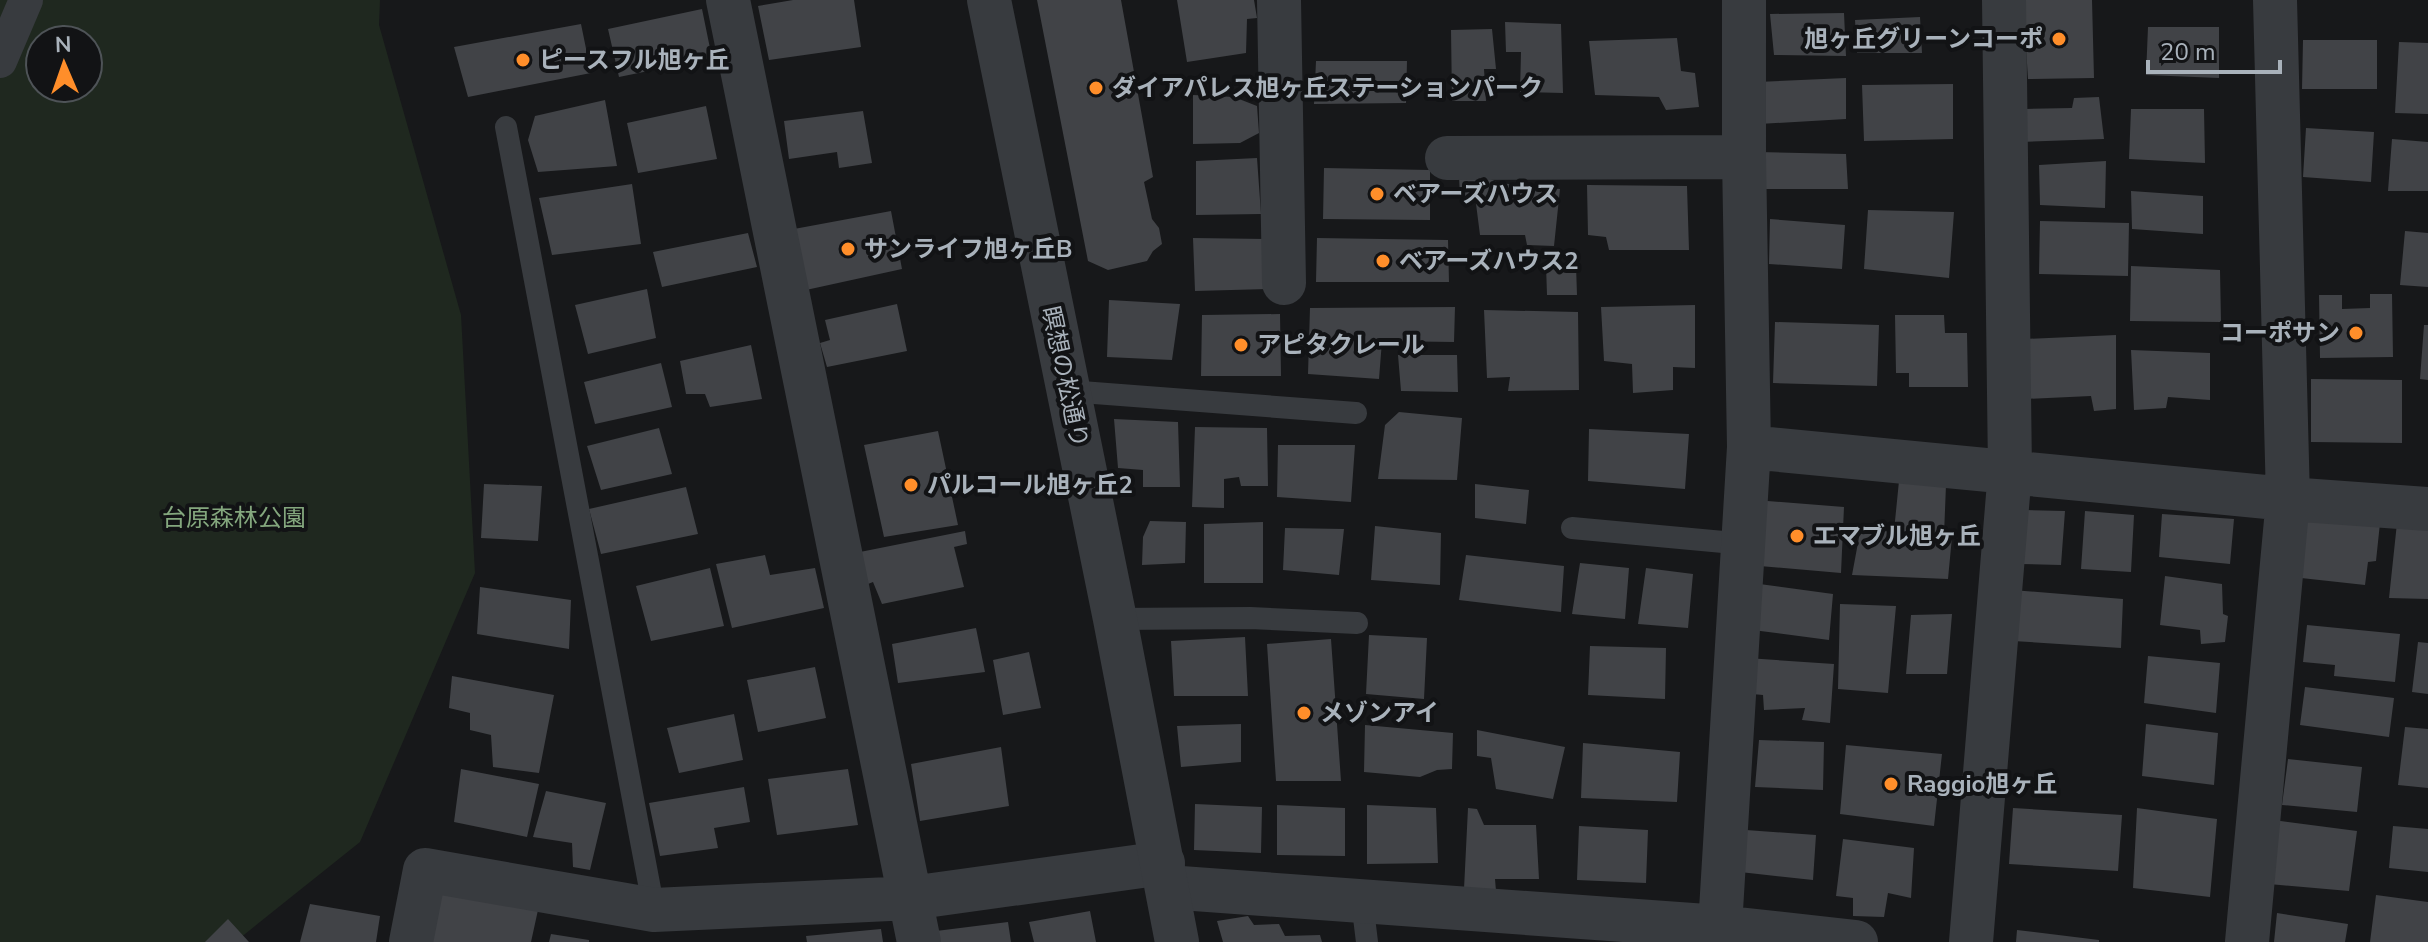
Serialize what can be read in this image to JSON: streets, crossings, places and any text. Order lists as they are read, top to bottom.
{
  "streets": {
    "street": ["瞑想の松通り"]
  },
  "parks": ["台原森林公園"],
  "places": [
    "旭ヶ丘グリーンコーポ",
    "ピースフル旭ヶ丘",
    "ダイアパレス旭ヶ丘ステーションパーク",
    "ベアーズハウス",
    "サンライフ旭ヶ丘B",
    "ベアーズハウス2",
    "コーポサン",
    "アピタクレール",
    "パルコール旭ヶ丘2",
    "エマブル旭ヶ丘",
    "メゾンアイ",
    "Raggio旭ヶ丘"
  ],
  "scale_bar": "20 m",
  "north": "top"
}
